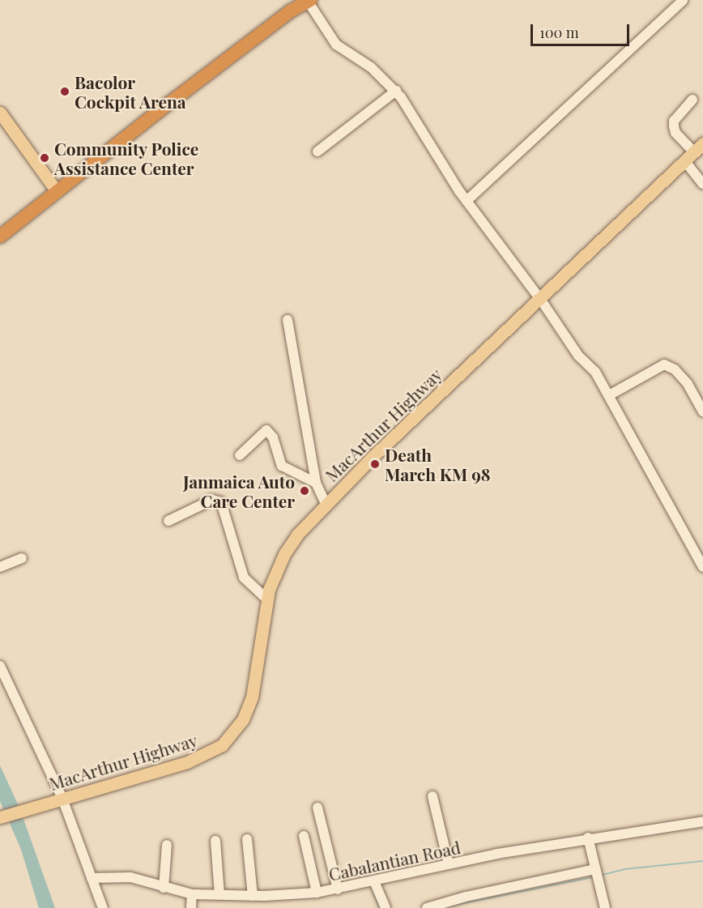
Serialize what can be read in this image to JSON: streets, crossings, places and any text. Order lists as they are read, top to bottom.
{
  "streets": {
    "main road": ["MacArthur Highway"],
    "street": ["Cabalantian Road"]
  },
  "places": [
    "Bacolor Cockpit Arena",
    "Community Police Assistance Center",
    "Death March KM 98",
    "Janmaica Auto Care Center"
  ],
  "scale_bar": "100 m"
}
